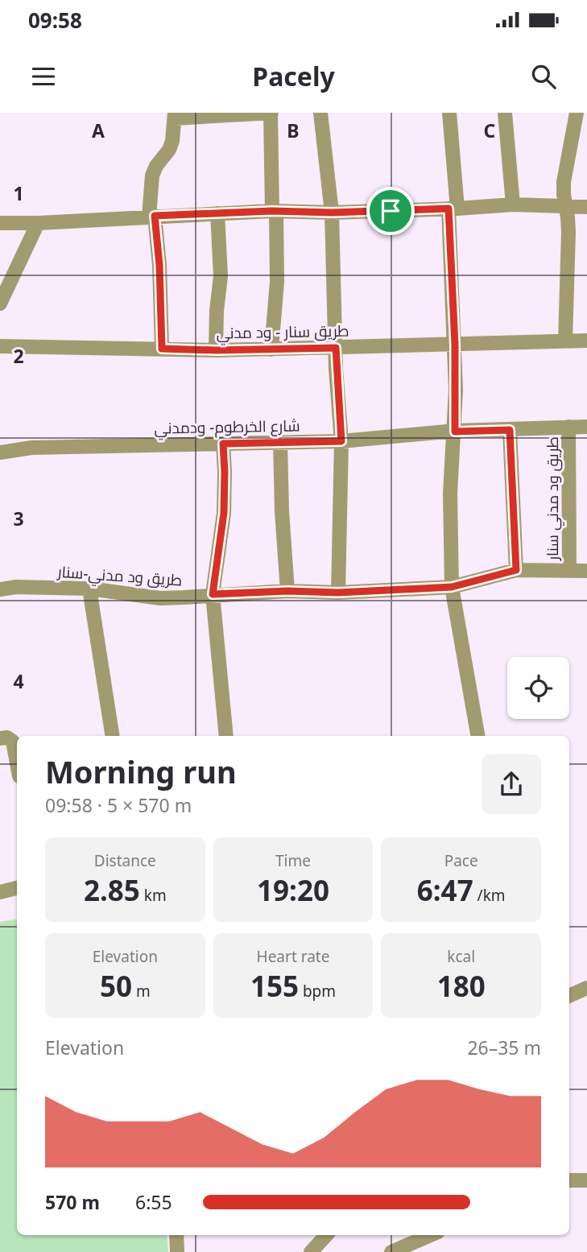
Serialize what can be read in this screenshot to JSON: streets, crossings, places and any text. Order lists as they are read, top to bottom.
{
  "streets": {
    "street": [
      "طريق سنار - ود مدني",
      "شارع الخرطوم- ودمدني",
      "طريق ود مدني سنار",
      "طريق ود مدني-سنار"
    ]
  },
  "crossings": [
    ["شارع الخرطوم- ودمدني", "طريق ود مدني سنار"],
    ["طريق ود مدني سنار", "طريق ود مدني-سنار"]
  ],
  "page": {
    "status": "09:58",
    "header": "Pacely",
    "heading": ["Morning run", "09:58 · 5 × 570 m"],
    "stats": [
      ["Distance", "2.85 km"],
      ["Time", "19:20"],
      ["Pace", "6:47 /km"],
      ["Elevation", "50 m"],
      ["Heart rate", "155 bpm"],
      ["kcal", "180"]
    ],
    "chart": ["Elevation", "26–35 m"],
    "list": [
      {
        "name": "570 m",
        "note": "6:55"
      }
    ]
  },
  "grid": {
    "columns": ["A", "B", "C"],
    "rows": [
      "1",
      "2",
      "3",
      "4"
    ]
  }
}
